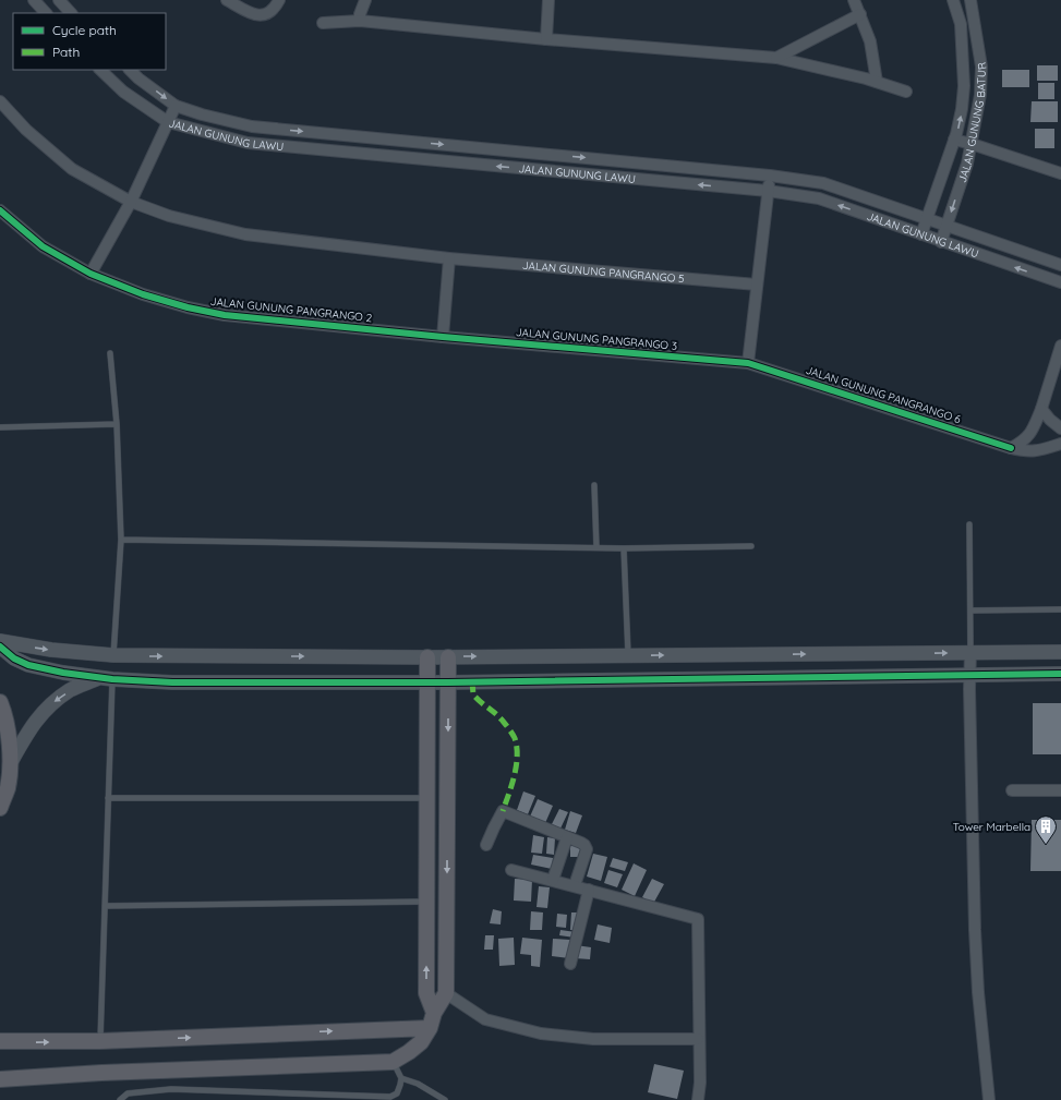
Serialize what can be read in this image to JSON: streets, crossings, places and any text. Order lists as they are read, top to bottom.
{
  "streets": {
    "street": [
      "JALAN GUNUNG BATUR",
      "JALAN GUNUNG LAWU",
      "JALAN GUNUNG PANGRANGO 5",
      "JALAN GUNUNG PANGRANGO 2",
      "JALAN GUNUNG PANGRANGO 3",
      "JALAN GUNUNG PANGRANGO 6"
    ]
  },
  "crossings": [
    ["JALAN GUNUNG BATUR", "JALAN GUNUNG LAWU"],
    ["JALAN GUNUNG PANGRANGO 2", "JALAN GUNUNG PANGRANGO 3"],
    ["JALAN GUNUNG PANGRANGO 3", "JALAN GUNUNG PANGRANGO 6"]
  ],
  "places": {
    "building": ["Tower Marbella"]
  },
  "legend": ["Cycle path", "Path"]
}
